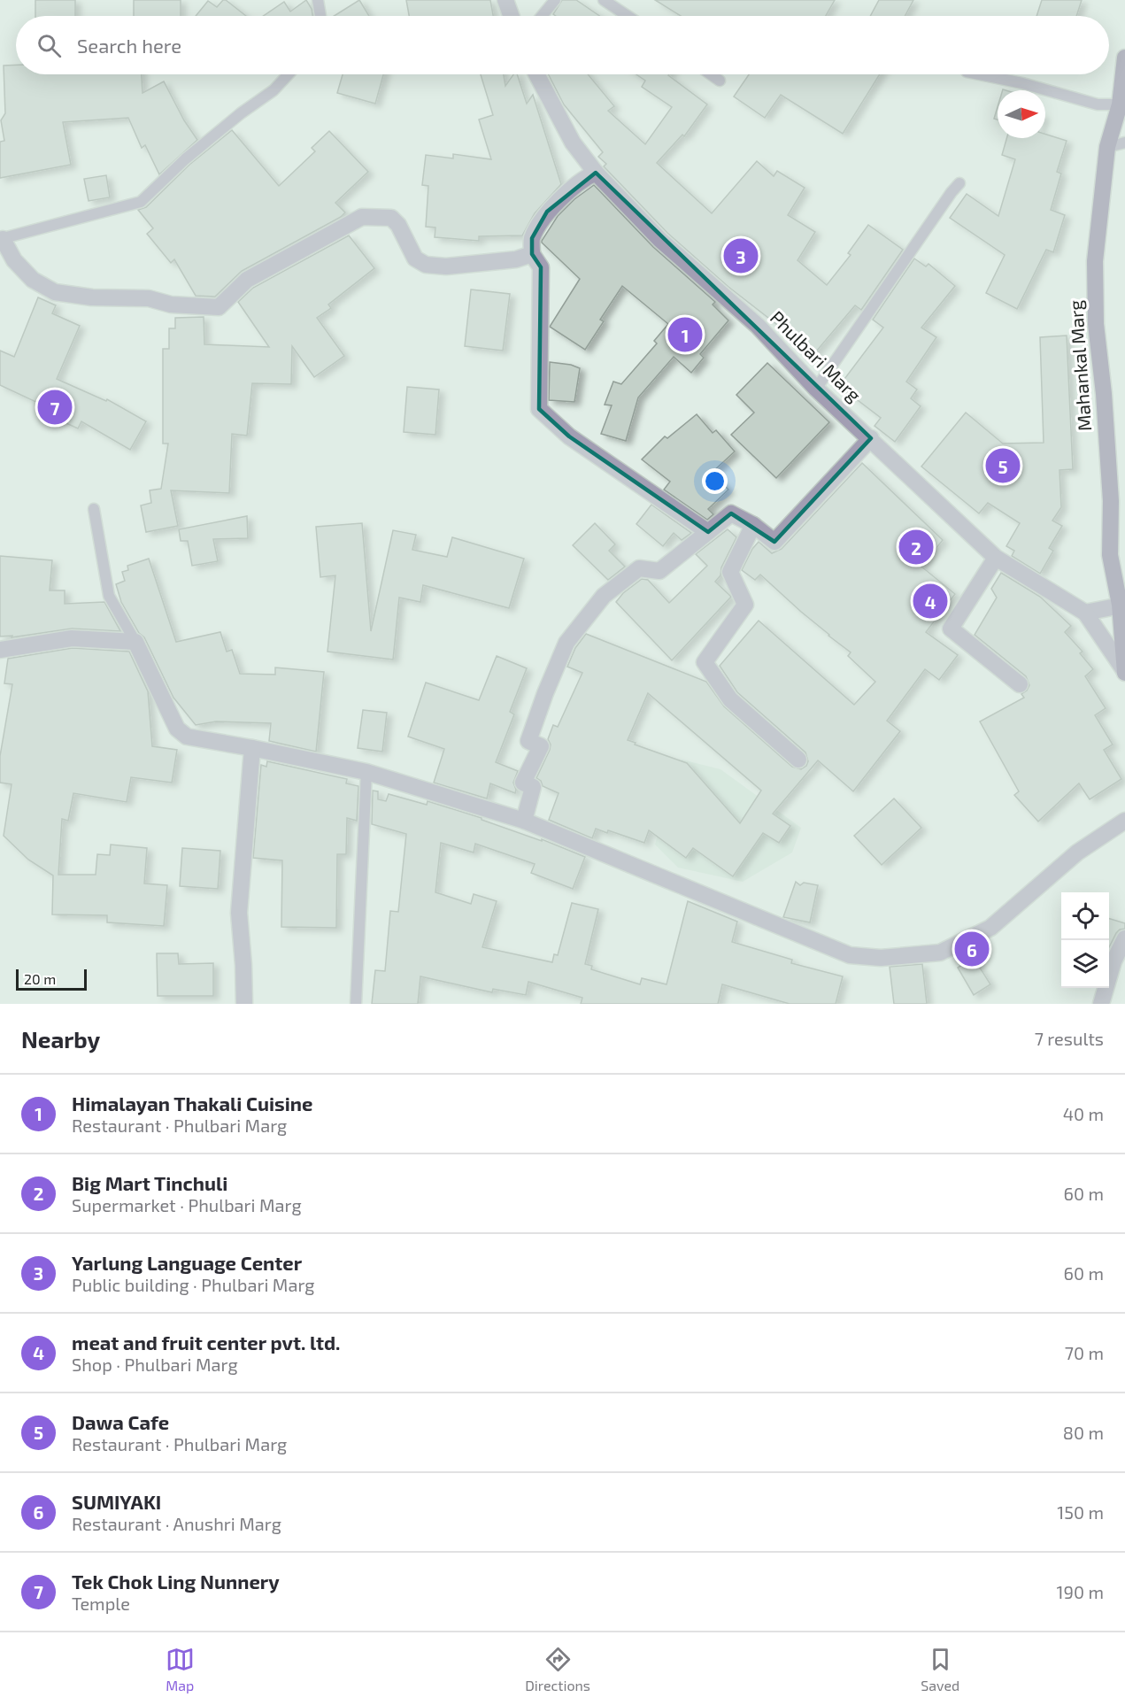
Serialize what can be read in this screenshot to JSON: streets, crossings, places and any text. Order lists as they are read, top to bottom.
{
  "streets": {
    "main road": ["Mahankal Marg"],
    "street": ["Phulbari Marg"]
  },
  "scale_bar": "20 m",
  "north": "right",
  "page": {
    "search": "Search here",
    "pins": [
      "3",
      "1",
      "7",
      "5",
      "2",
      "4",
      "6"
    ],
    "scale": "20 m",
    "heading": ["Nearby", "7 results"],
    "list": [
      {
        "mark": "1",
        "name": "Himalayan Thakali Cuisine",
        "note": "Restaurant · Phulbari Marg",
        "value": "40 m"
      },
      {
        "mark": "2",
        "name": "Big Mart Tinchuli",
        "note": "Supermarket · Phulbari Marg",
        "value": "60 m"
      },
      {
        "mark": "3",
        "name": "Yarlung Language Center",
        "note": "Public building · Phulbari Marg",
        "value": "60 m"
      },
      {
        "mark": "4",
        "name": "meat and fruit center pvt. ltd.",
        "note": "Shop · Phulbari Marg",
        "value": "70 m"
      },
      {
        "mark": "5",
        "name": "Dawa Cafe",
        "note": "Restaurant · Phulbari Marg",
        "value": "80 m"
      },
      {
        "mark": "6",
        "name": "SUMIYAKI",
        "note": "Restaurant · Anushri Marg",
        "value": "150 m"
      },
      {
        "mark": "7",
        "name": "Tek Chok Ling Nunnery",
        "note": "Temple",
        "value": "190 m"
      }
    ],
    "nav": ["Map", "Directions", "Saved"]
  }
}
